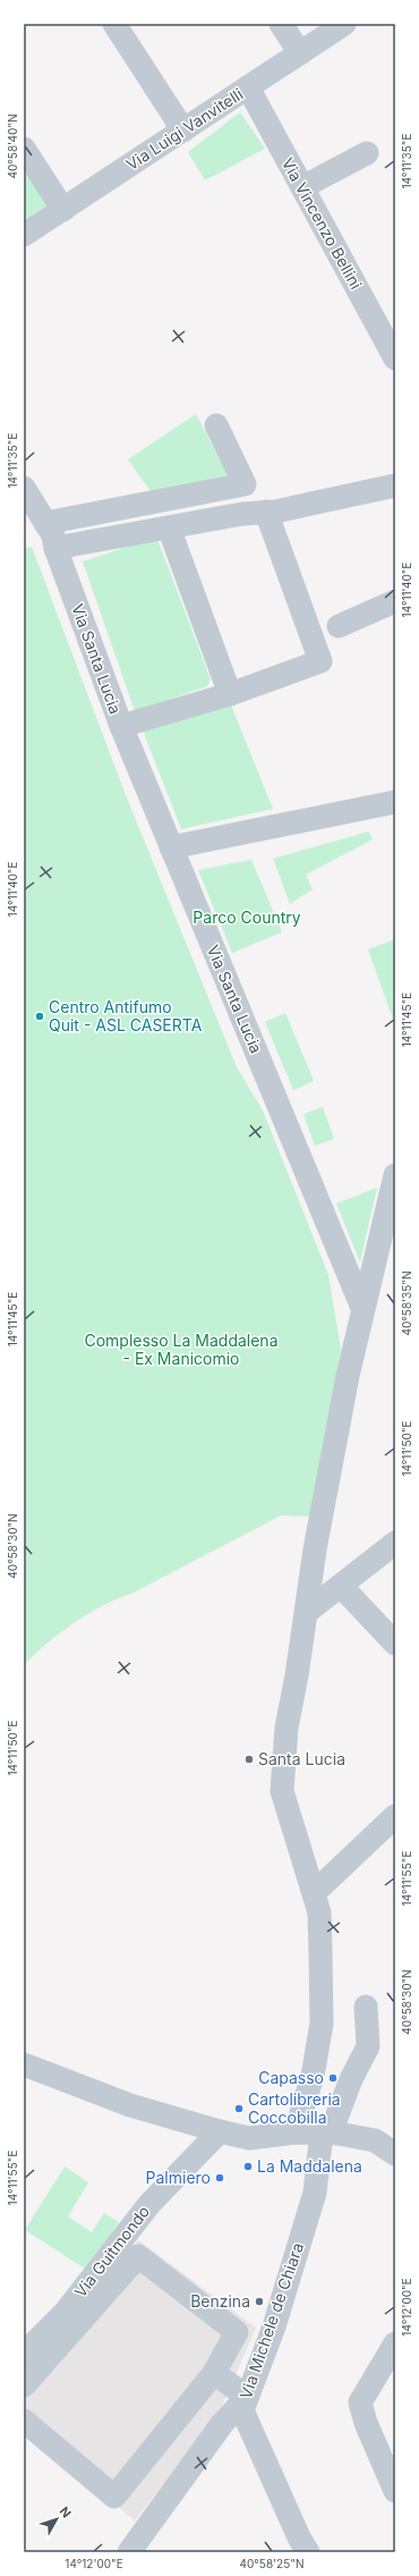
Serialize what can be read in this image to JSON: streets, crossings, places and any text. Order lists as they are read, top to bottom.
{
  "streets": {
    "street": [
      "Via Luigi Vanvitelli",
      "Via Vincenzo Bellini",
      "Via Santa Lucia",
      "Via Guitmondo",
      "Via Michele de Chiara"
    ]
  },
  "crossings": [
    ["Via Luigi Vanvitelli", "Via Vincenzo Bellini"]
  ],
  "parks": ["Parco Country", "Complesso La Maddalena - Ex Manicomio"],
  "places": [
    "Centro Antifumo Quit - ASL CASERTA",
    "Santa Lucia",
    "Capasso",
    "Cartolibreria Coccobilla",
    "La Maddalena",
    "Palmiero",
    "Benzina"
  ],
  "north": "top right",
  "coordinates": [
    "40°58'40\"N",
    "14°11'35\"E",
    "14°11'40\"E",
    "14°11'45\"E",
    "40°58'35\"N",
    "14°11'50\"E",
    "40°58'30\"N",
    "14°11'55\"E",
    "14°12'00\"E",
    "40°58'25\"N"
  ]
}
